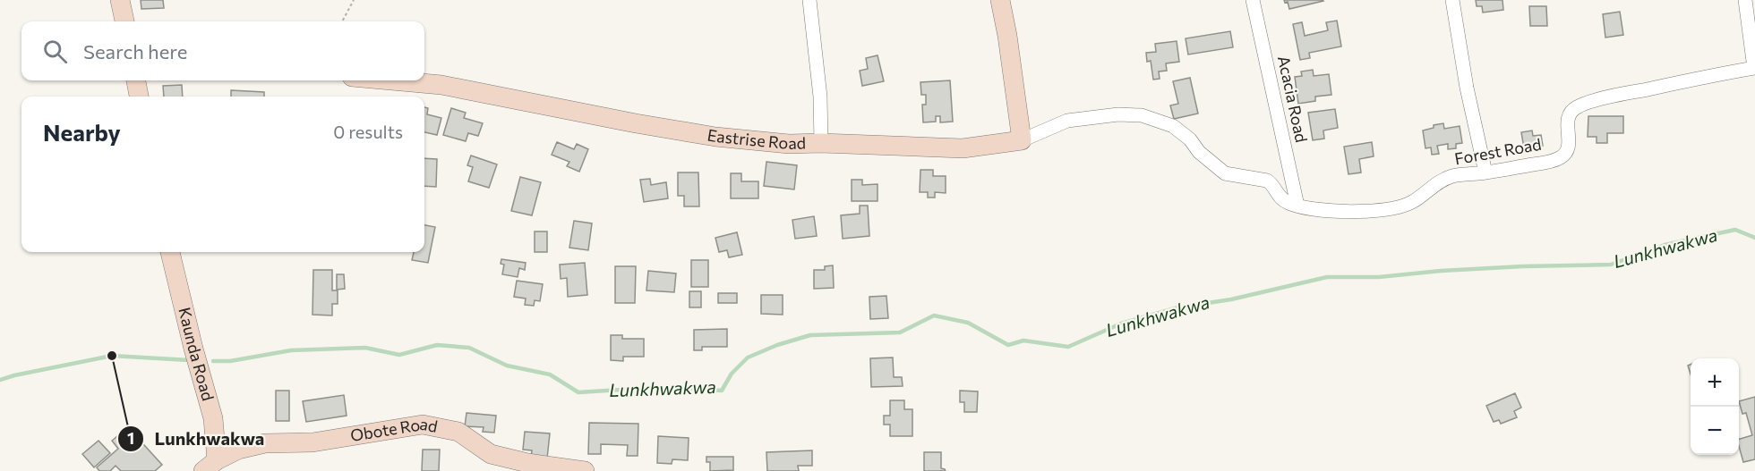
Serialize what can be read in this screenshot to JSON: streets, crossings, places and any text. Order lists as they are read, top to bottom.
{
  "streets": {
    "street": [
      "Acacia Road",
      "Eastrise Road",
      "Forest Road",
      "Kaunda Road",
      "Obote Road"
    ]
  },
  "crossings": [
    ["Acacia Road", "Forest Road"],
    ["Eastrise Road", "Forest Road"],
    ["Kaunda Road", "Obote Road"]
  ],
  "water": ["Lunkhwakwa"],
  "places": ["Lunkhwakwa"],
  "page": {
    "search": "Search here",
    "heading": ["Nearby", "0 results"],
    "map_buttons": ["+", "−"]
  }
}
